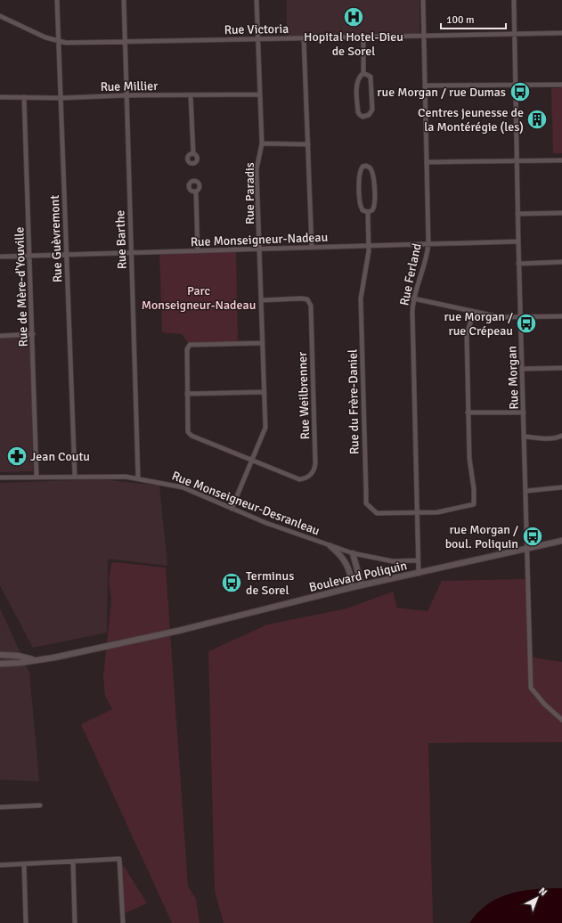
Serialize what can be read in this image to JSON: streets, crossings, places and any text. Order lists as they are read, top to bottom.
{
  "streets": {
    "street": [
      "Rue Victoria",
      "Rue Millier",
      "Rue Paradis",
      "Rue Guèvremont",
      "Rue Barthe",
      "Rue Monseigneur-Nadeau",
      "Rue Ferland",
      "Rue de Mère-d'Youville",
      "Rue Morgan",
      "Rue Weilbrenner",
      "Rue du Frère-Daniel",
      "Rue Monseigneur-Desranleau",
      "Boulevard Poliquin"
    ]
  },
  "crossings": [
    ["Rue Victoria", "Rue Paradis"],
    ["Rue Victoria", "Rue Guèvremont"],
    ["Rue Victoria", "Rue Barthe"],
    ["Rue Victoria", "Rue Ferland"],
    ["Rue Victoria", "Rue Morgan"],
    ["Rue Millier", "Rue Paradis"],
    ["Rue Millier", "Rue Guèvremont"],
    ["Rue Millier", "Rue Barthe"],
    ["Rue Millier", "Rue de Mère-d'Youville"],
    ["Rue Paradis", "Rue Monseigneur-Nadeau"],
    ["Rue Paradis", "Rue Weilbrenner"],
    ["Rue Paradis", "Rue Monseigneur-Desranleau"],
    ["Rue Guèvremont", "Rue Monseigneur-Nadeau"],
    ["Rue Guèvremont", "Rue Monseigneur-Desranleau"],
    ["Rue Barthe", "Rue Monseigneur-Nadeau"],
    ["Rue Barthe", "Rue Monseigneur-Desranleau"],
    ["Rue Monseigneur-Nadeau", "Rue Ferland"],
    ["Rue Monseigneur-Nadeau", "Rue de Mère-d'Youville"],
    ["Rue Monseigneur-Nadeau", "Rue Morgan"],
    ["Rue Monseigneur-Nadeau", "Rue du Frère-Daniel"],
    ["Rue Ferland", "Rue du Frère-Daniel"],
    ["Rue Ferland", "Rue Monseigneur-Desranleau"],
    ["Rue Ferland", "Boulevard Poliquin"],
    ["Rue de Mère-d'Youville", "Rue Monseigneur-Desranleau"],
    ["Rue Morgan", "Boulevard Poliquin"]
  ],
  "parks": ["Parc Monseigneur-Nadeau"],
  "places": {
    "hospital": ["Hopital Hotel-Dieu de Sorel"],
    "bus stop": [
      "rue Morgan / rue Dumas",
      "rue Morgan / rue Crépeau",
      "rue Morgan / boul. Poliquin",
      "Terminus de Sorel"
    ],
    "building": ["Centres jeunesse de la Montérégie (les)"],
    "pharmacy": ["Jean Coutu"]
  },
  "scale_bar": "100 m",
  "north": "top right"
}
